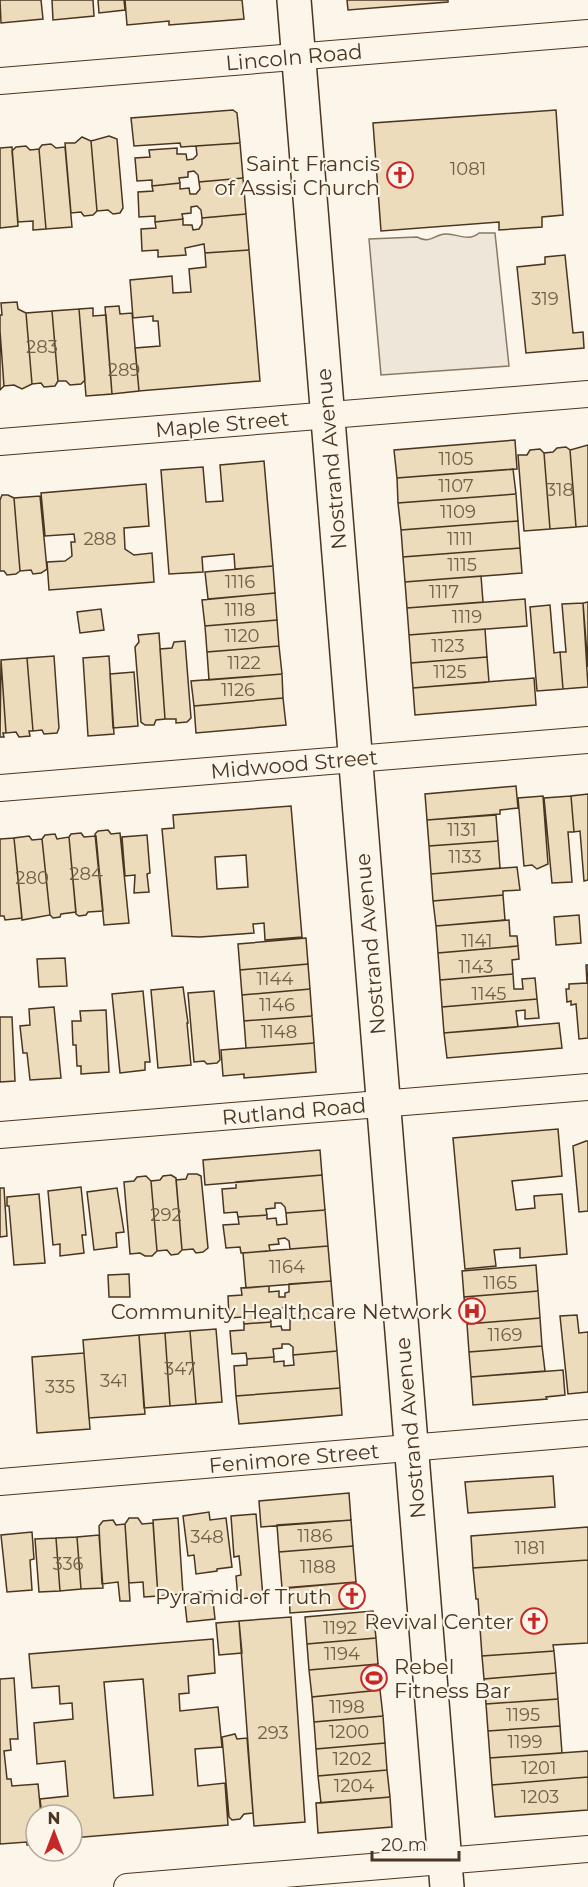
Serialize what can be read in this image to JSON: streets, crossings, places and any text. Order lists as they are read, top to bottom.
{
  "streets": {
    "main road": ["Nostrand Avenue"],
    "street": [
      "Lincoln Road",
      "Maple Street",
      "Midwood Street",
      "Rutland Road",
      "Fenimore Street"
    ]
  },
  "crossings": [
    ["Lincoln Road", "Nostrand Avenue"],
    ["Maple Street", "Nostrand Avenue"],
    ["Nostrand Avenue", "Midwood Street"],
    ["Nostrand Avenue", "Rutland Road"],
    ["Nostrand Avenue", "Fenimore Street"]
  ],
  "places": {
    "church": ["Saint Francis of Assisi Church", "Pyramid of Truth", "Revival Center"],
    "hospital": ["Community Healthcare Network"],
    "sports": ["Rebel Fitness Bar"]
  },
  "house_numbers": [
    "1081",
    "319",
    "283",
    "289",
    "1105",
    "1107",
    "318",
    "1109",
    "288",
    "1111",
    "1115",
    "1116",
    "1117",
    "1118",
    "1119",
    "1120",
    "1123",
    "1122",
    "1125",
    "1126",
    "1131",
    "1133",
    "284",
    "280",
    "1141",
    "1143",
    "1144",
    "1145",
    "1146",
    "1148",
    "292",
    "1164",
    "1165",
    "1169",
    "347",
    "341",
    "335",
    "1186",
    "348",
    "1181",
    "336",
    "1188",
    "1192",
    "1194",
    "1198",
    "1195",
    "1200",
    "293",
    "1199",
    "1202",
    "1201",
    "1204",
    "1203"
  ],
  "scale_bar": "20 m",
  "north": "top"
}
